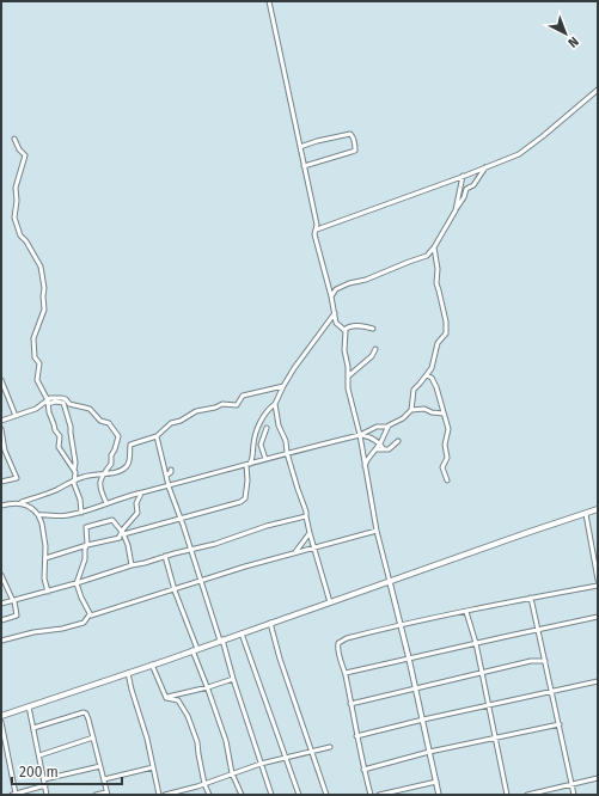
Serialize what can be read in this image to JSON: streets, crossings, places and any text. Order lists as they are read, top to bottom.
{
  "scale_bar": "200 m",
  "north": "bottom right"
}
